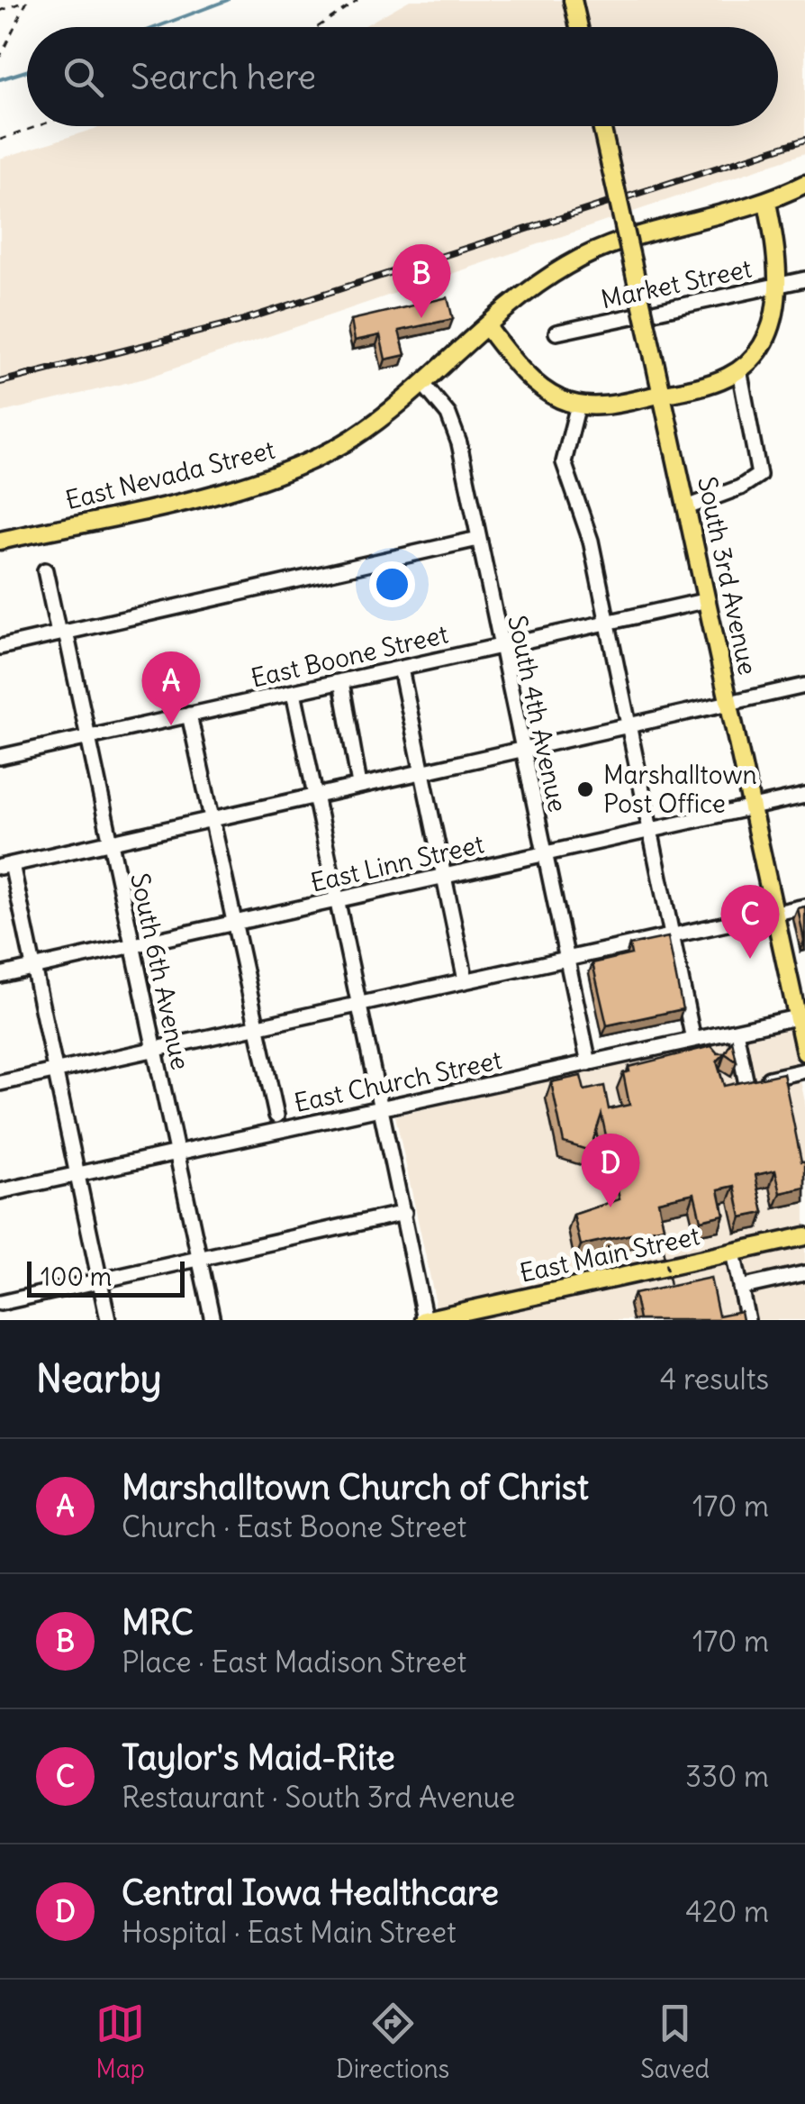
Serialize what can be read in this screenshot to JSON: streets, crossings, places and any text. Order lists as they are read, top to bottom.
{
  "streets": {
    "main road": ["East Nevada Street", "South 3rd Avenue", "East Main Street"],
    "street": [
      "Market Street",
      "East Boone Street",
      "South 4th Avenue",
      "East Linn Street",
      "South 6th Avenue",
      "East Church Street"
    ]
  },
  "crossings": [
    ["East Nevada Street", "South 4th Avenue"],
    ["South 3rd Avenue", "East Boone Street"],
    ["South 3rd Avenue", "East Linn Street"],
    ["South 3rd Avenue", "East Church Street"],
    ["East Boone Street", "South 4th Avenue"],
    ["East Boone Street", "South 6th Avenue"],
    ["South 4th Avenue", "East Linn Street"],
    ["South 4th Avenue", "East Church Street"],
    ["East Linn Street", "South 6th Avenue"],
    ["South 6th Avenue", "East Church Street"]
  ],
  "places": ["Marshalltown Post Office"],
  "scale_bar": "100 m",
  "page": {
    "search": "Search here",
    "pins": [
      "B",
      "A",
      "C",
      "D"
    ],
    "scale": "100 m",
    "heading": ["Nearby", "4 results"],
    "list": [
      {
        "mark": "A",
        "name": "Marshalltown Church of Christ",
        "note": "Church · East Boone Street",
        "value": "170 m"
      },
      {
        "mark": "B",
        "name": "MRC",
        "note": "Place · East Madison Street",
        "value": "170 m"
      },
      {
        "mark": "C",
        "name": "Taylor's Maid-Rite",
        "note": "Restaurant · South 3rd Avenue",
        "value": "330 m"
      },
      {
        "mark": "D",
        "name": "Central Iowa Healthcare",
        "note": "Hospital · East Main Street",
        "value": "420 m"
      }
    ],
    "nav": ["Map", "Directions", "Saved"]
  }
}
